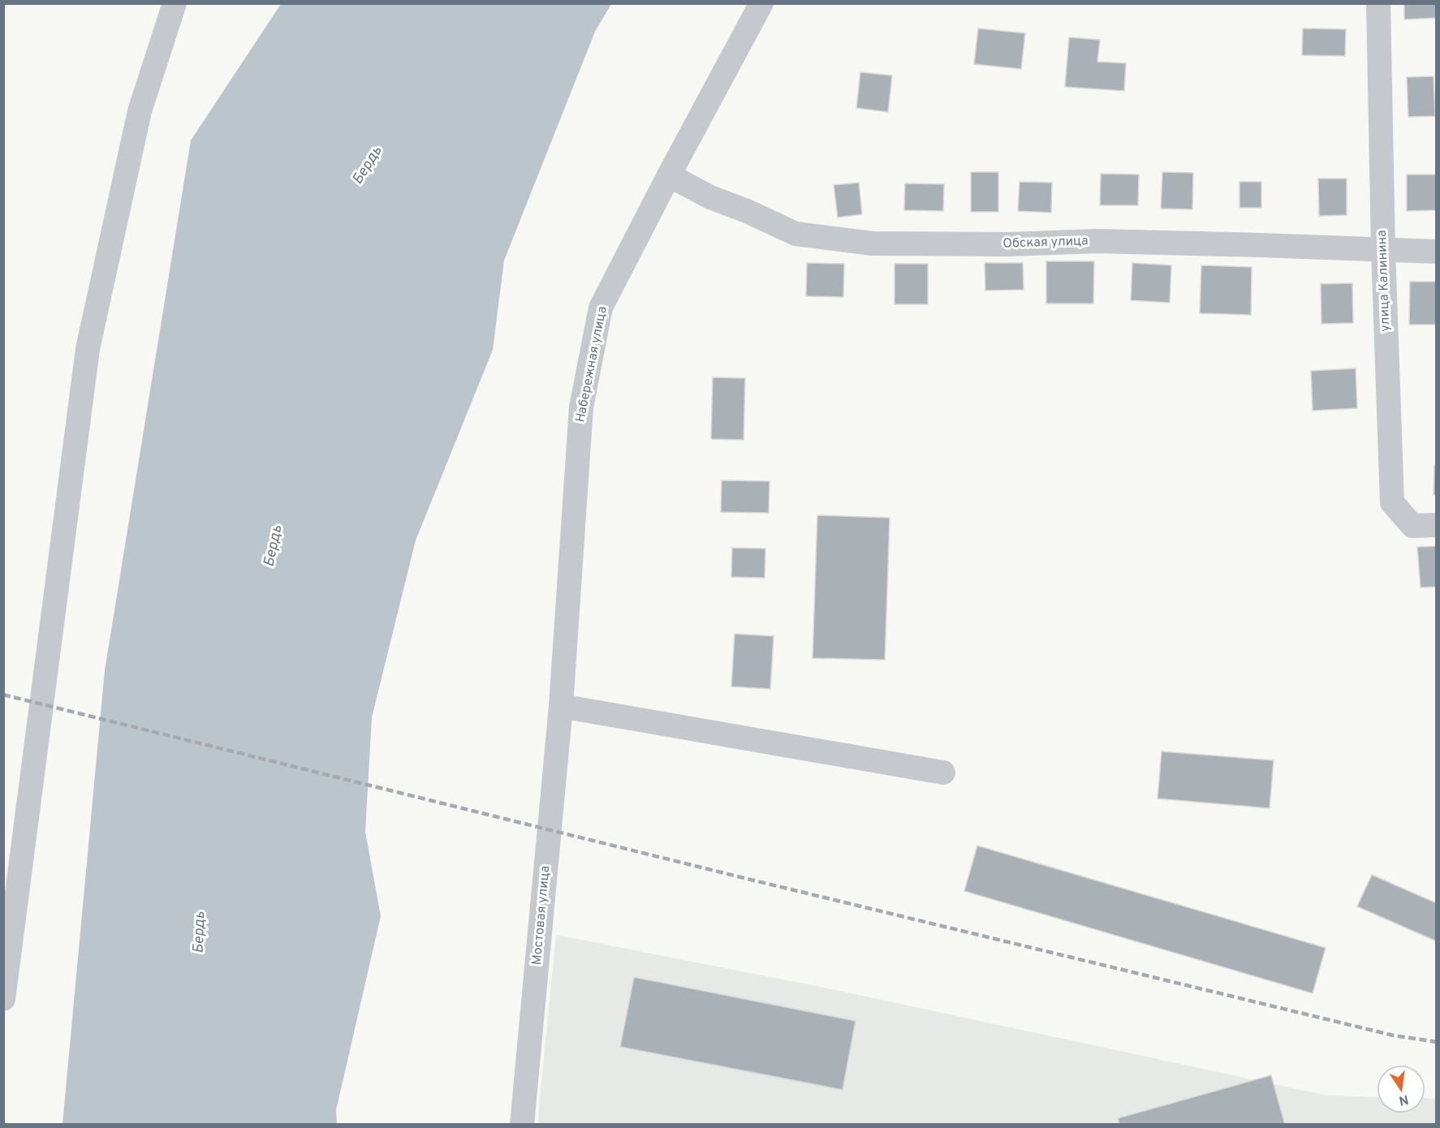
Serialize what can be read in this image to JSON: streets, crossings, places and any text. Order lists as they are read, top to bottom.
{
  "streets": {
    "street": [
      "Обская улица",
      "улица Калинина",
      "Набережная улица",
      "Мостовая улица"
    ]
  },
  "crossings": [
    ["Обская улица", "улица Калинина"],
    ["Обская улица", "Набережная улица"],
    ["Набережная улица", "Мостовая улица"]
  ],
  "water": ["Бердь"],
  "north": "bottom"
}
